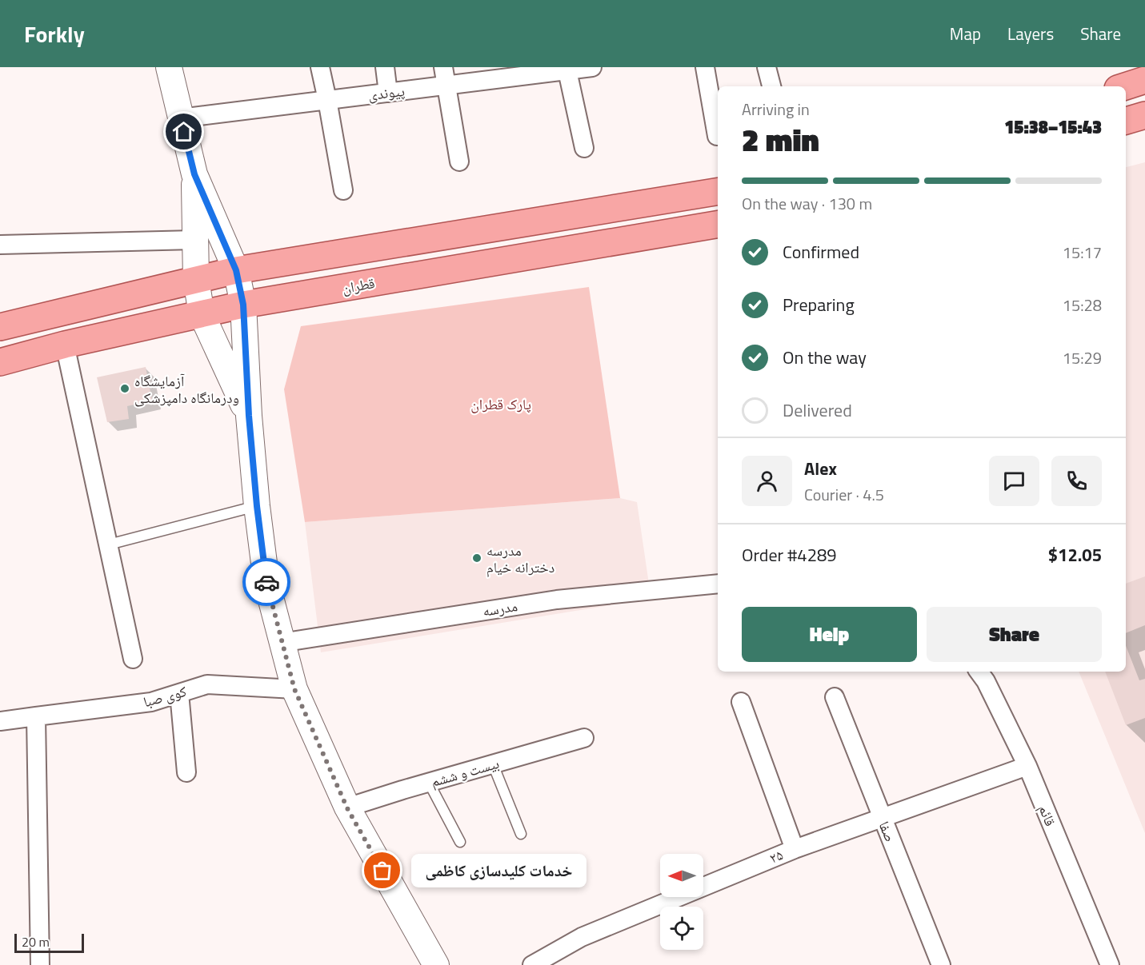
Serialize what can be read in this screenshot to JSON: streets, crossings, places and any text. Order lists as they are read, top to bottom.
{
  "streets": {
    "main road": ["قطران"],
    "street": [
      "پیوندی",
      "مدرسه",
      "کوی صبا",
      "بیست و ششم",
      "قائم",
      "صفا",
      "۲۵"
    ]
  },
  "crossings": [
    ["قائم", "۲۵"],
    ["صفا", "۲۵"]
  ],
  "parks": ["پارک قطران"],
  "places": ["آزمایشگاه ودرمانگاه دامپزشکی", "مدرسه دخترانه خیام", "خدمات کلیدسازی کاظمی"],
  "scale_bar": "20 m",
  "north": "left",
  "page": {
    "header": "Forkly",
    "nav": ["Map", "Layers", "Share"],
    "heading": ["2 min", "Arriving in", "15:38–15:43"],
    "panel": [
      "Alex",
      "Courier · 4.5",
      "Order #4289",
      "$12.05"
    ],
    "bar": "On the way · 130 m",
    "list": [
      ["Confirmed", "15:17"],
      ["Preparing", "15:28"],
      ["On the way", "15:29"],
      "Delivered"
    ],
    "buttons": ["Help", "Share"],
    "bubble": "خدمات کلیدسازی کاظمی",
    "scale": "20 m"
  }
}
